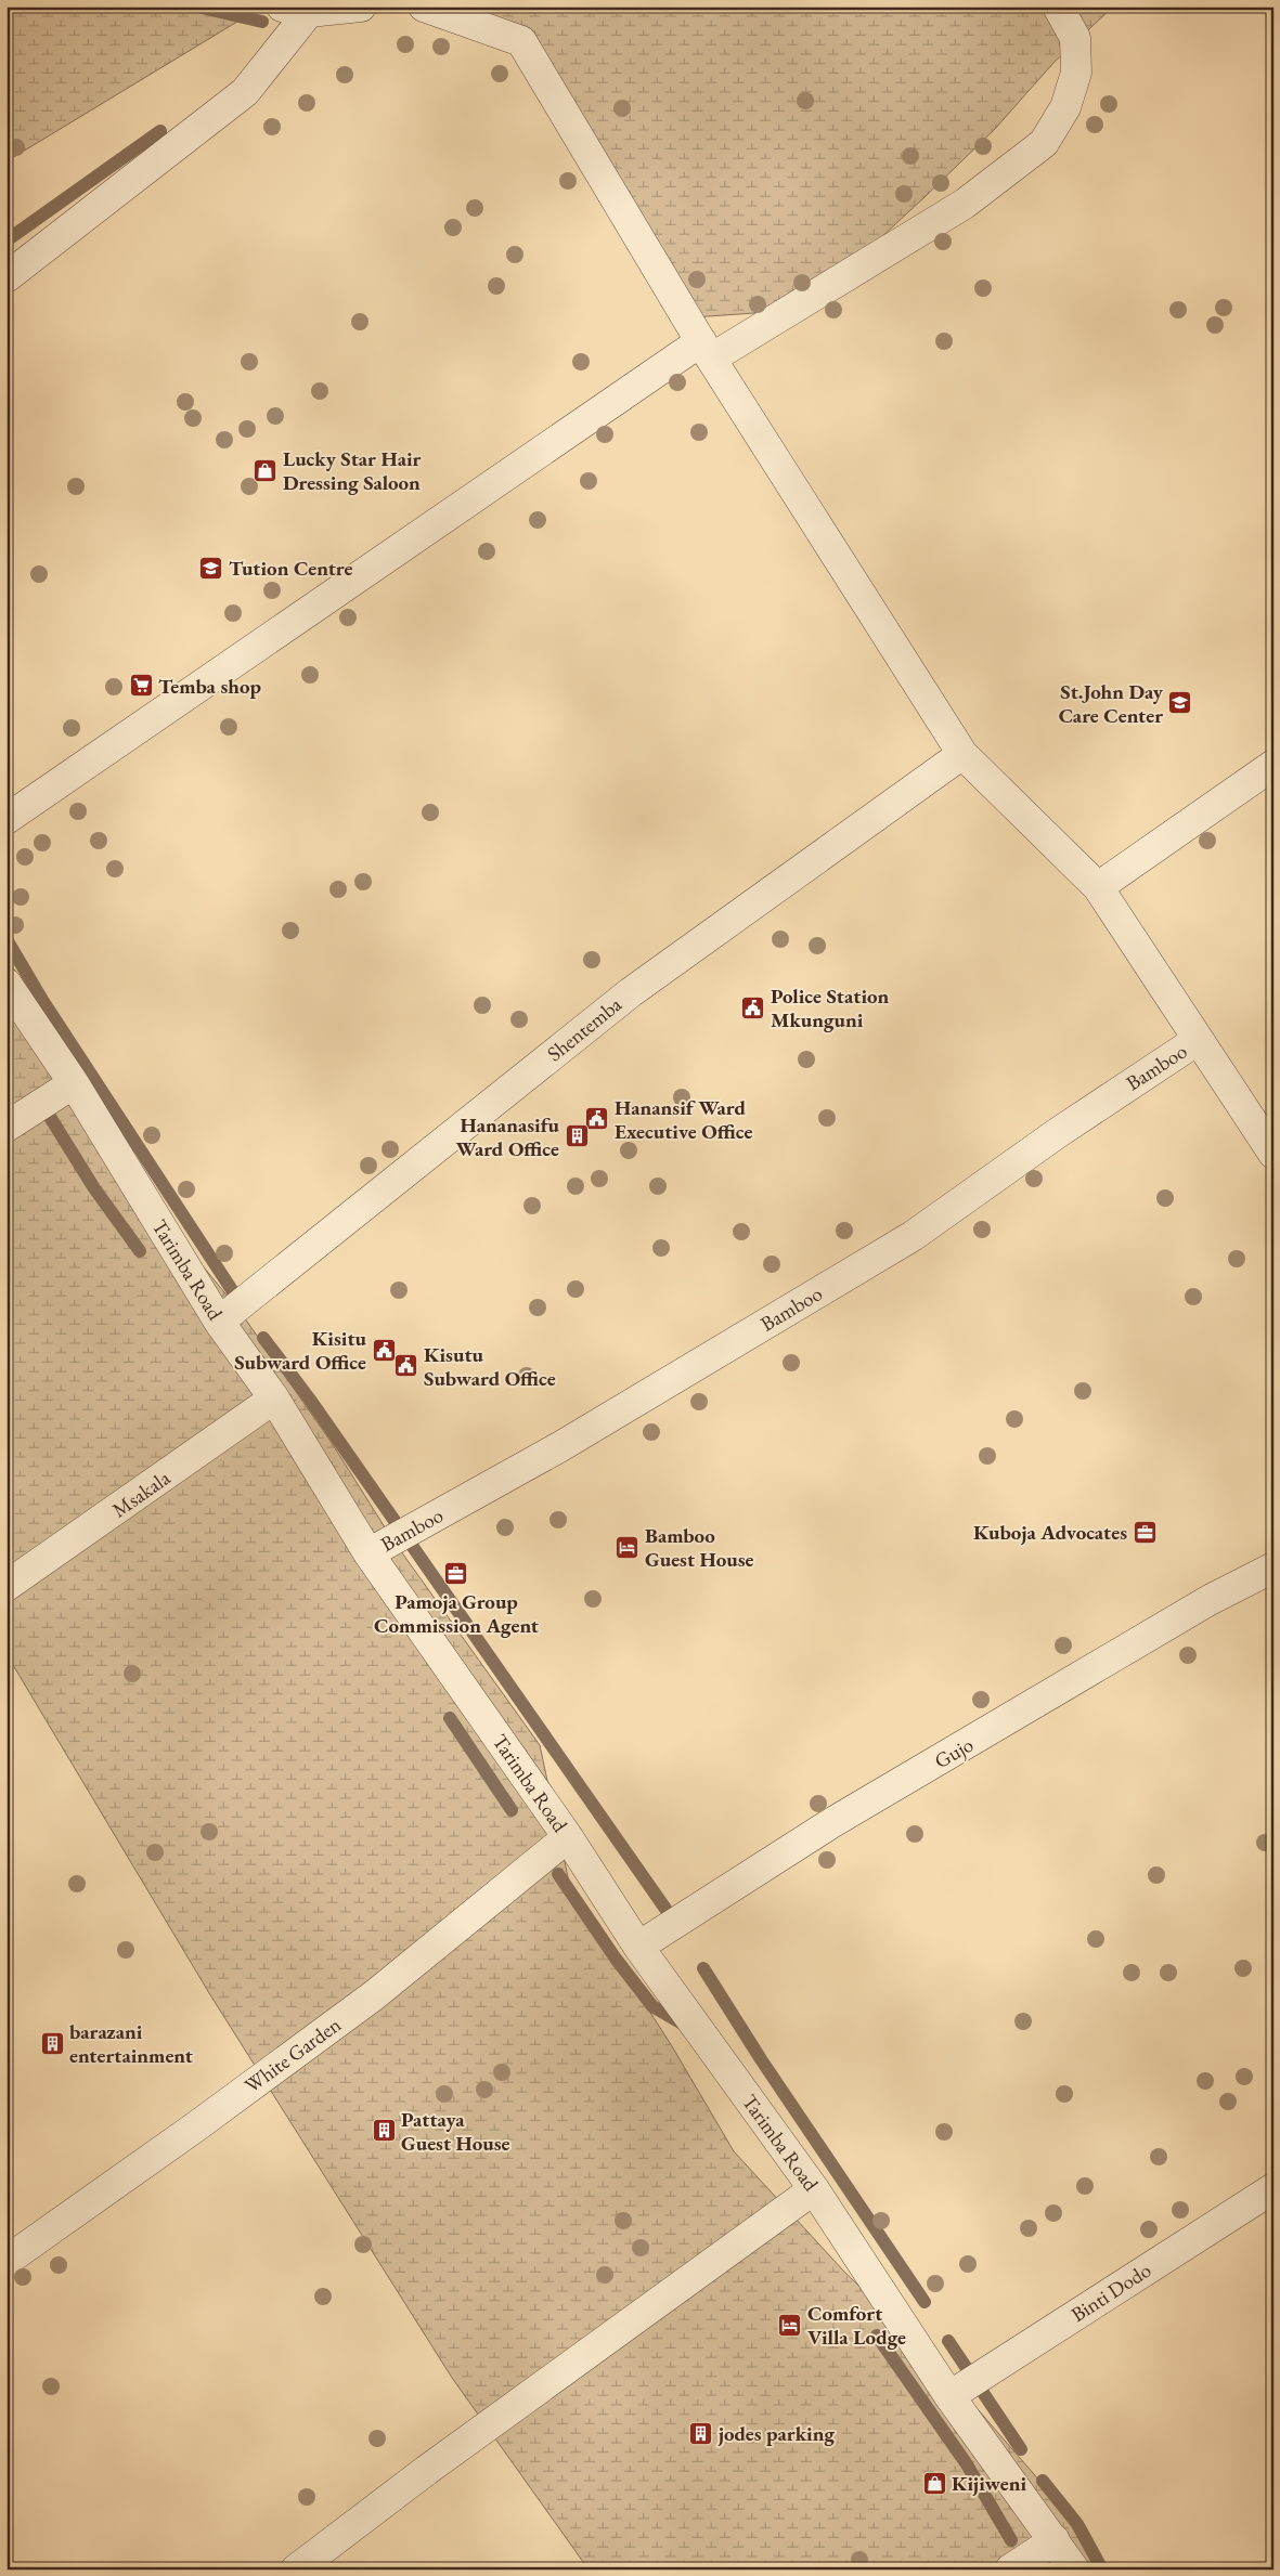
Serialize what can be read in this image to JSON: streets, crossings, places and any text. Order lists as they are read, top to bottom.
{
  "streets": {
    "street": [
      "Shentemba",
      "Bamboo",
      "Tarimba Road",
      "Msakala",
      "Gujo",
      "White Garden",
      "Binti Dodo"
    ]
  },
  "crossings": [
    ["Shentemba", "Tarimba Road"],
    ["Bamboo", "Tarimba Road"],
    ["Tarimba Road", "Msakala"],
    ["Tarimba Road", "Gujo"],
    ["Tarimba Road", "White Garden"],
    ["Tarimba Road", "Binti Dodo"]
  ],
  "places": {
    "shop": ["Lucky Star Hair Dressing Saloon", "Kijiweni"],
    "school or university": ["Tution Centre", "St.John Day Care Center"],
    "supermarket": ["Temba shop"],
    "public building": [
      "Police Station Mkunguni",
      "Hanansif Ward Executive Office",
      "Kisitu Subward Office",
      "Kisutu Subward Office"
    ],
    "building": [
      "Hananasifu Ward Office",
      "barazani entertainment",
      "Pattaya Guest House",
      "jodes parking"
    ],
    "office": ["Kuboja Advocates", "Pamoja Group Commission Agent"],
    "hotel": ["Bamboo Guest House", "Comfort Villa Lodge"]
  }
}
